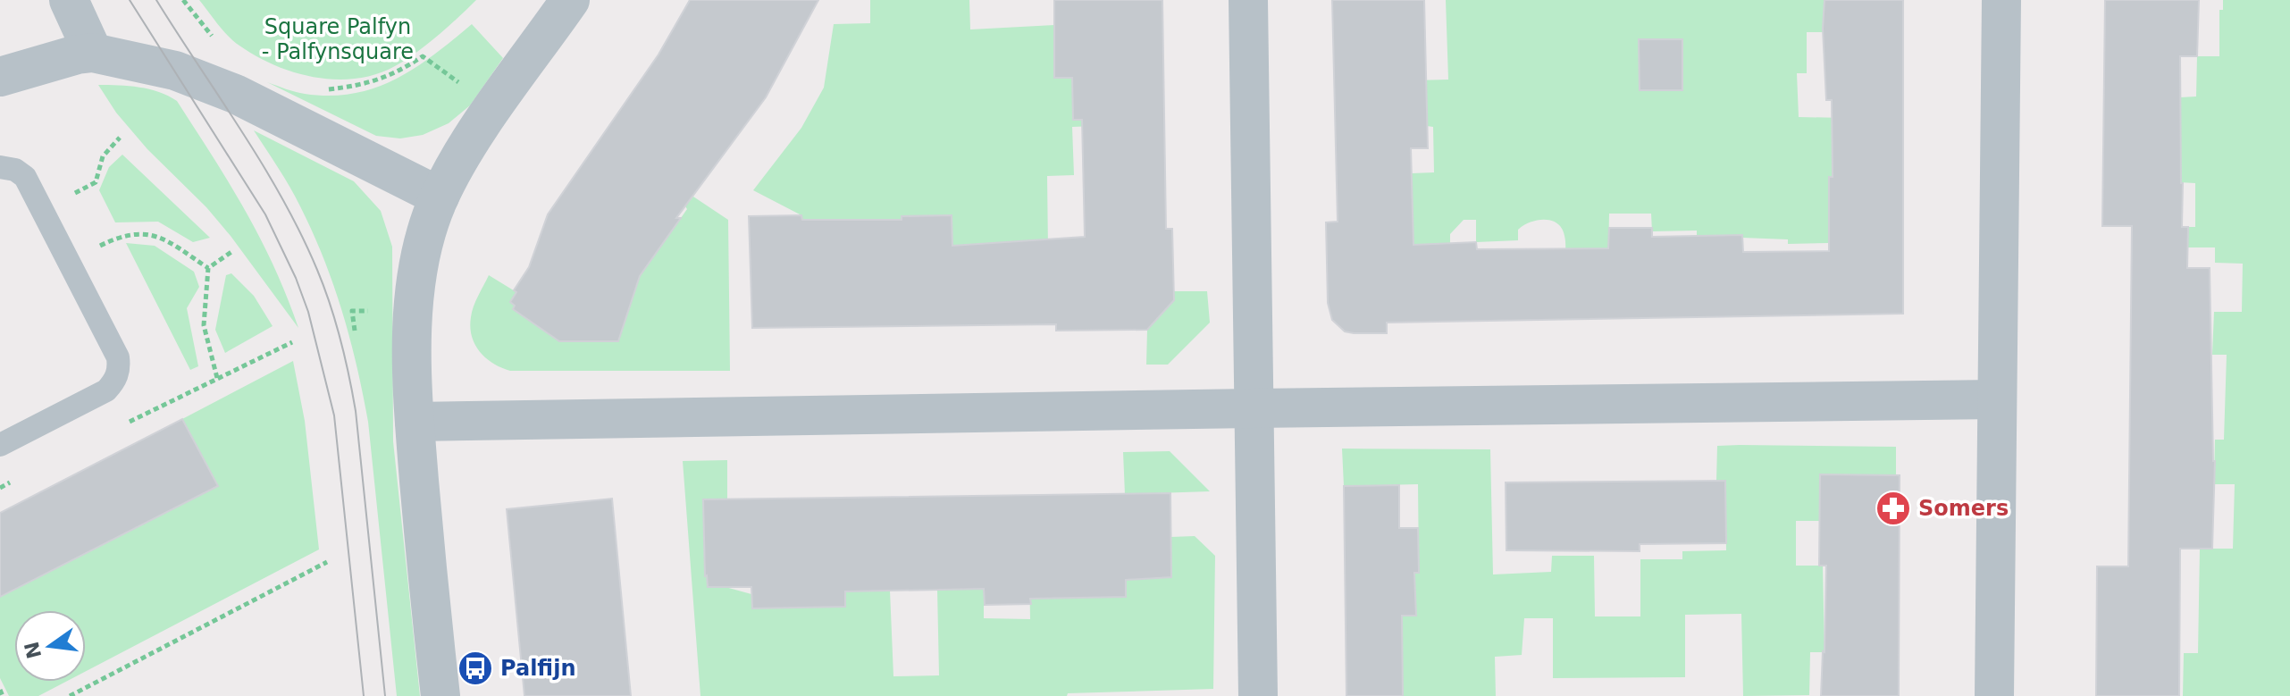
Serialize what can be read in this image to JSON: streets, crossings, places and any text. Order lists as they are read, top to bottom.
{
  "parks": ["Square Palfyn - Palfynsquare"],
  "places": {
    "pharmacy": ["Somers"],
    "bus stop": ["Palfijn"]
  },
  "north": "left"
}
